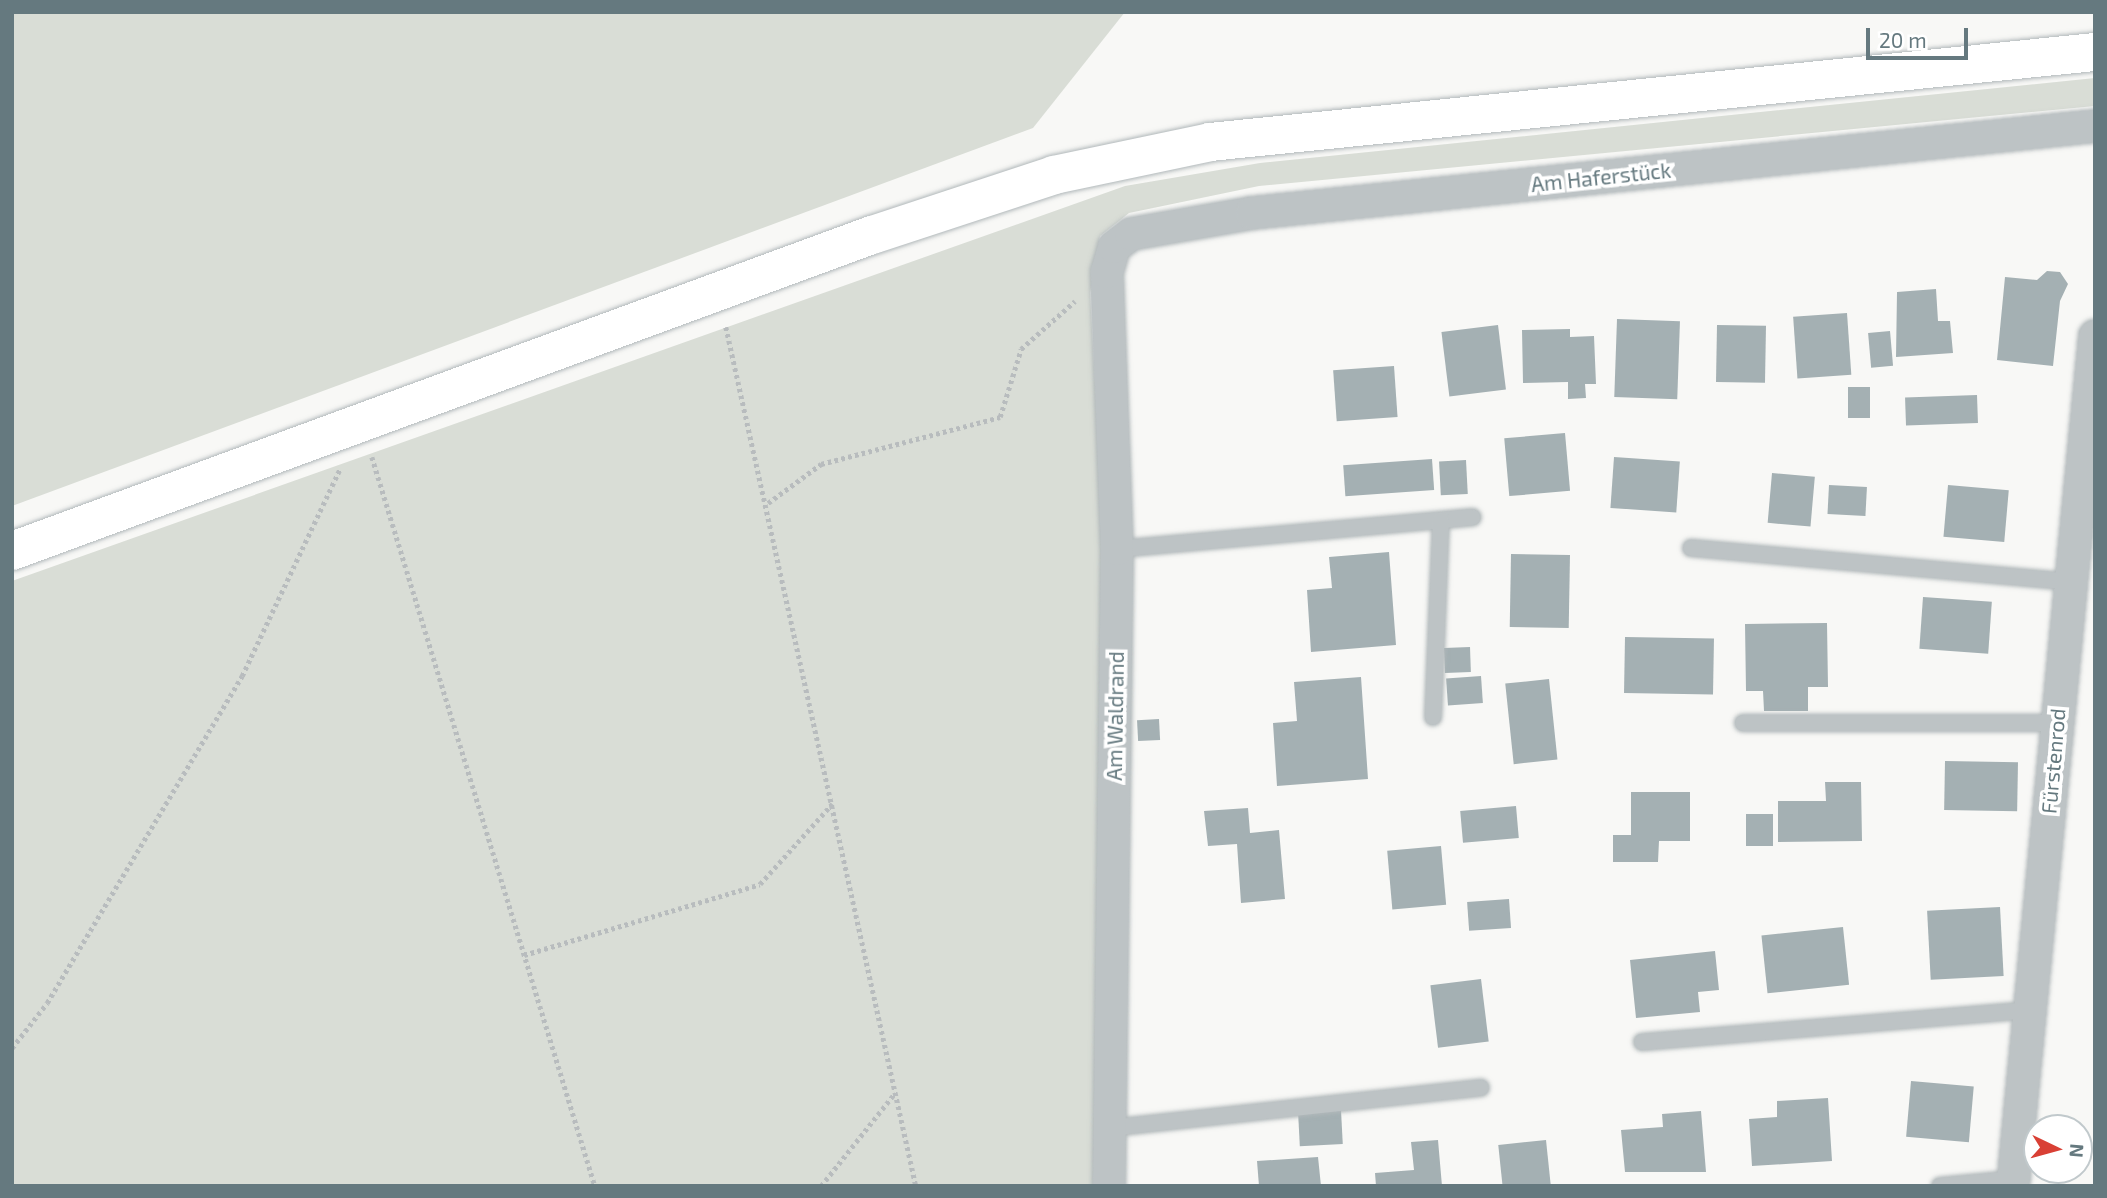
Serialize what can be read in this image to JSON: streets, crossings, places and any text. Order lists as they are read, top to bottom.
{
  "streets": {
    "street": ["Am Haferstück", "Am Waldrand", "Fürstenrod"]
  },
  "crossings": [
    ["Am Haferstück", "Am Waldrand"]
  ],
  "scale_bar": "20 m",
  "north": "right"
}
